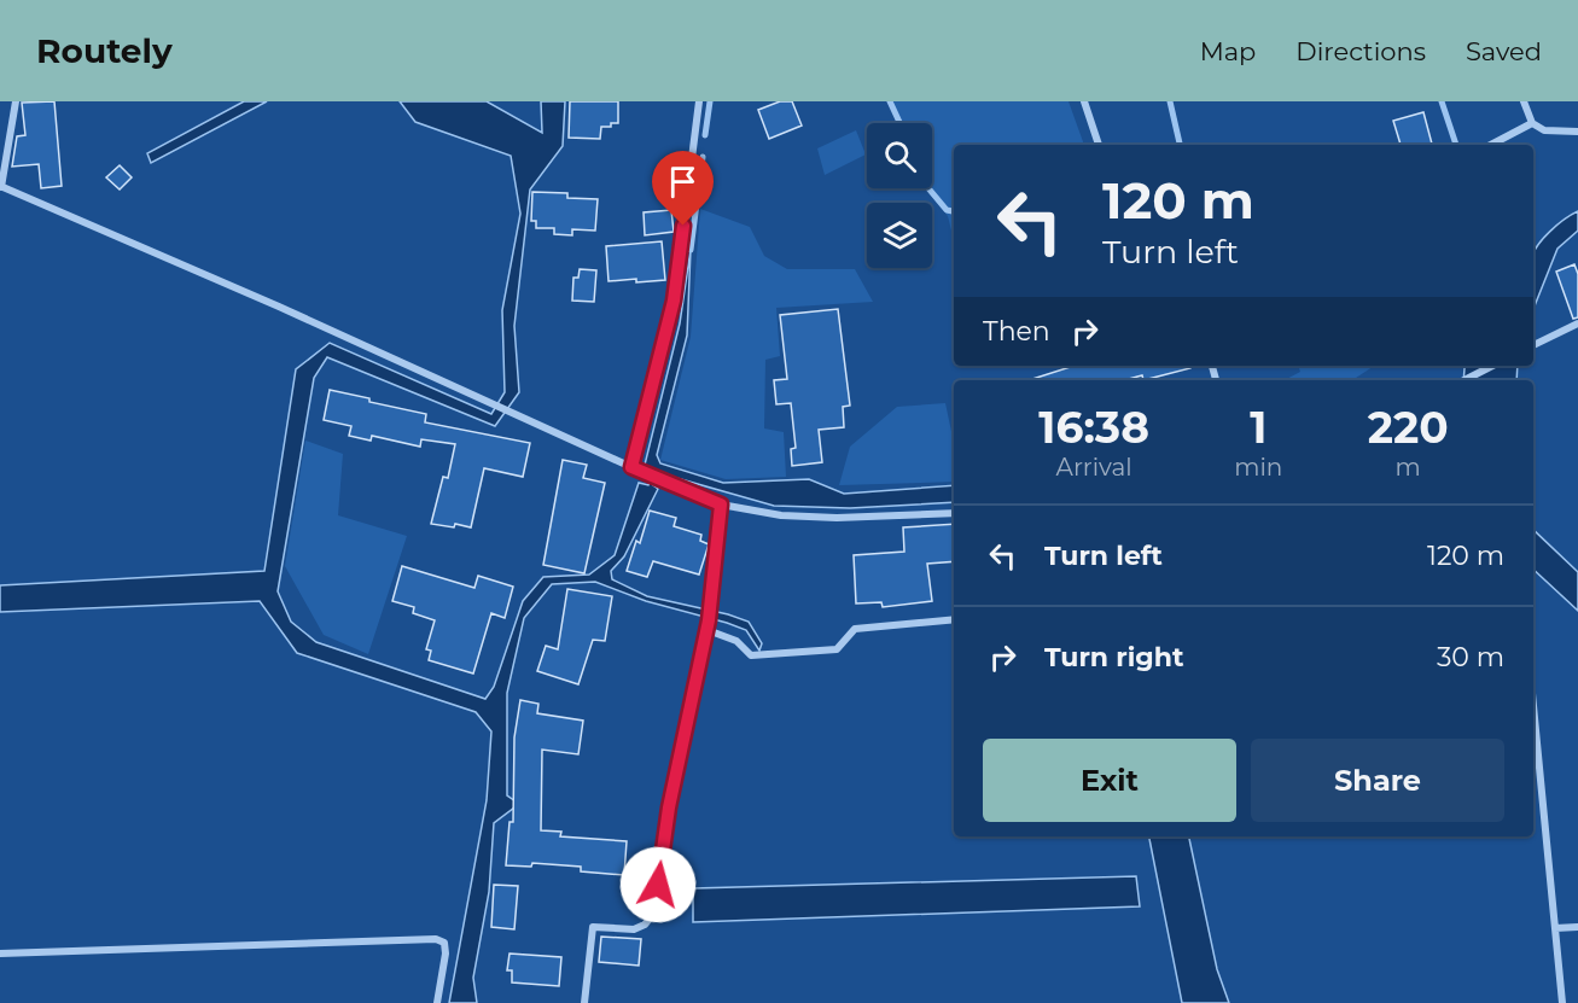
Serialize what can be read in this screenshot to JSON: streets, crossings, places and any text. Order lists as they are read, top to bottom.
{
  "page": {
    "header": "Routely",
    "nav": ["Map", "Directions", "Saved"],
    "turn": ["120 m", "Turn left"],
    "then": "Then",
    "eta": [
      "16:38",
      "Arrival",
      "1",
      "min",
      "220",
      "m"
    ],
    "list": [
      {
        "name": "Turn left",
        "value": "120 m"
      },
      {
        "name": "Turn right",
        "value": "30 m"
      }
    ],
    "buttons": ["Exit", "Share"]
  }
}
